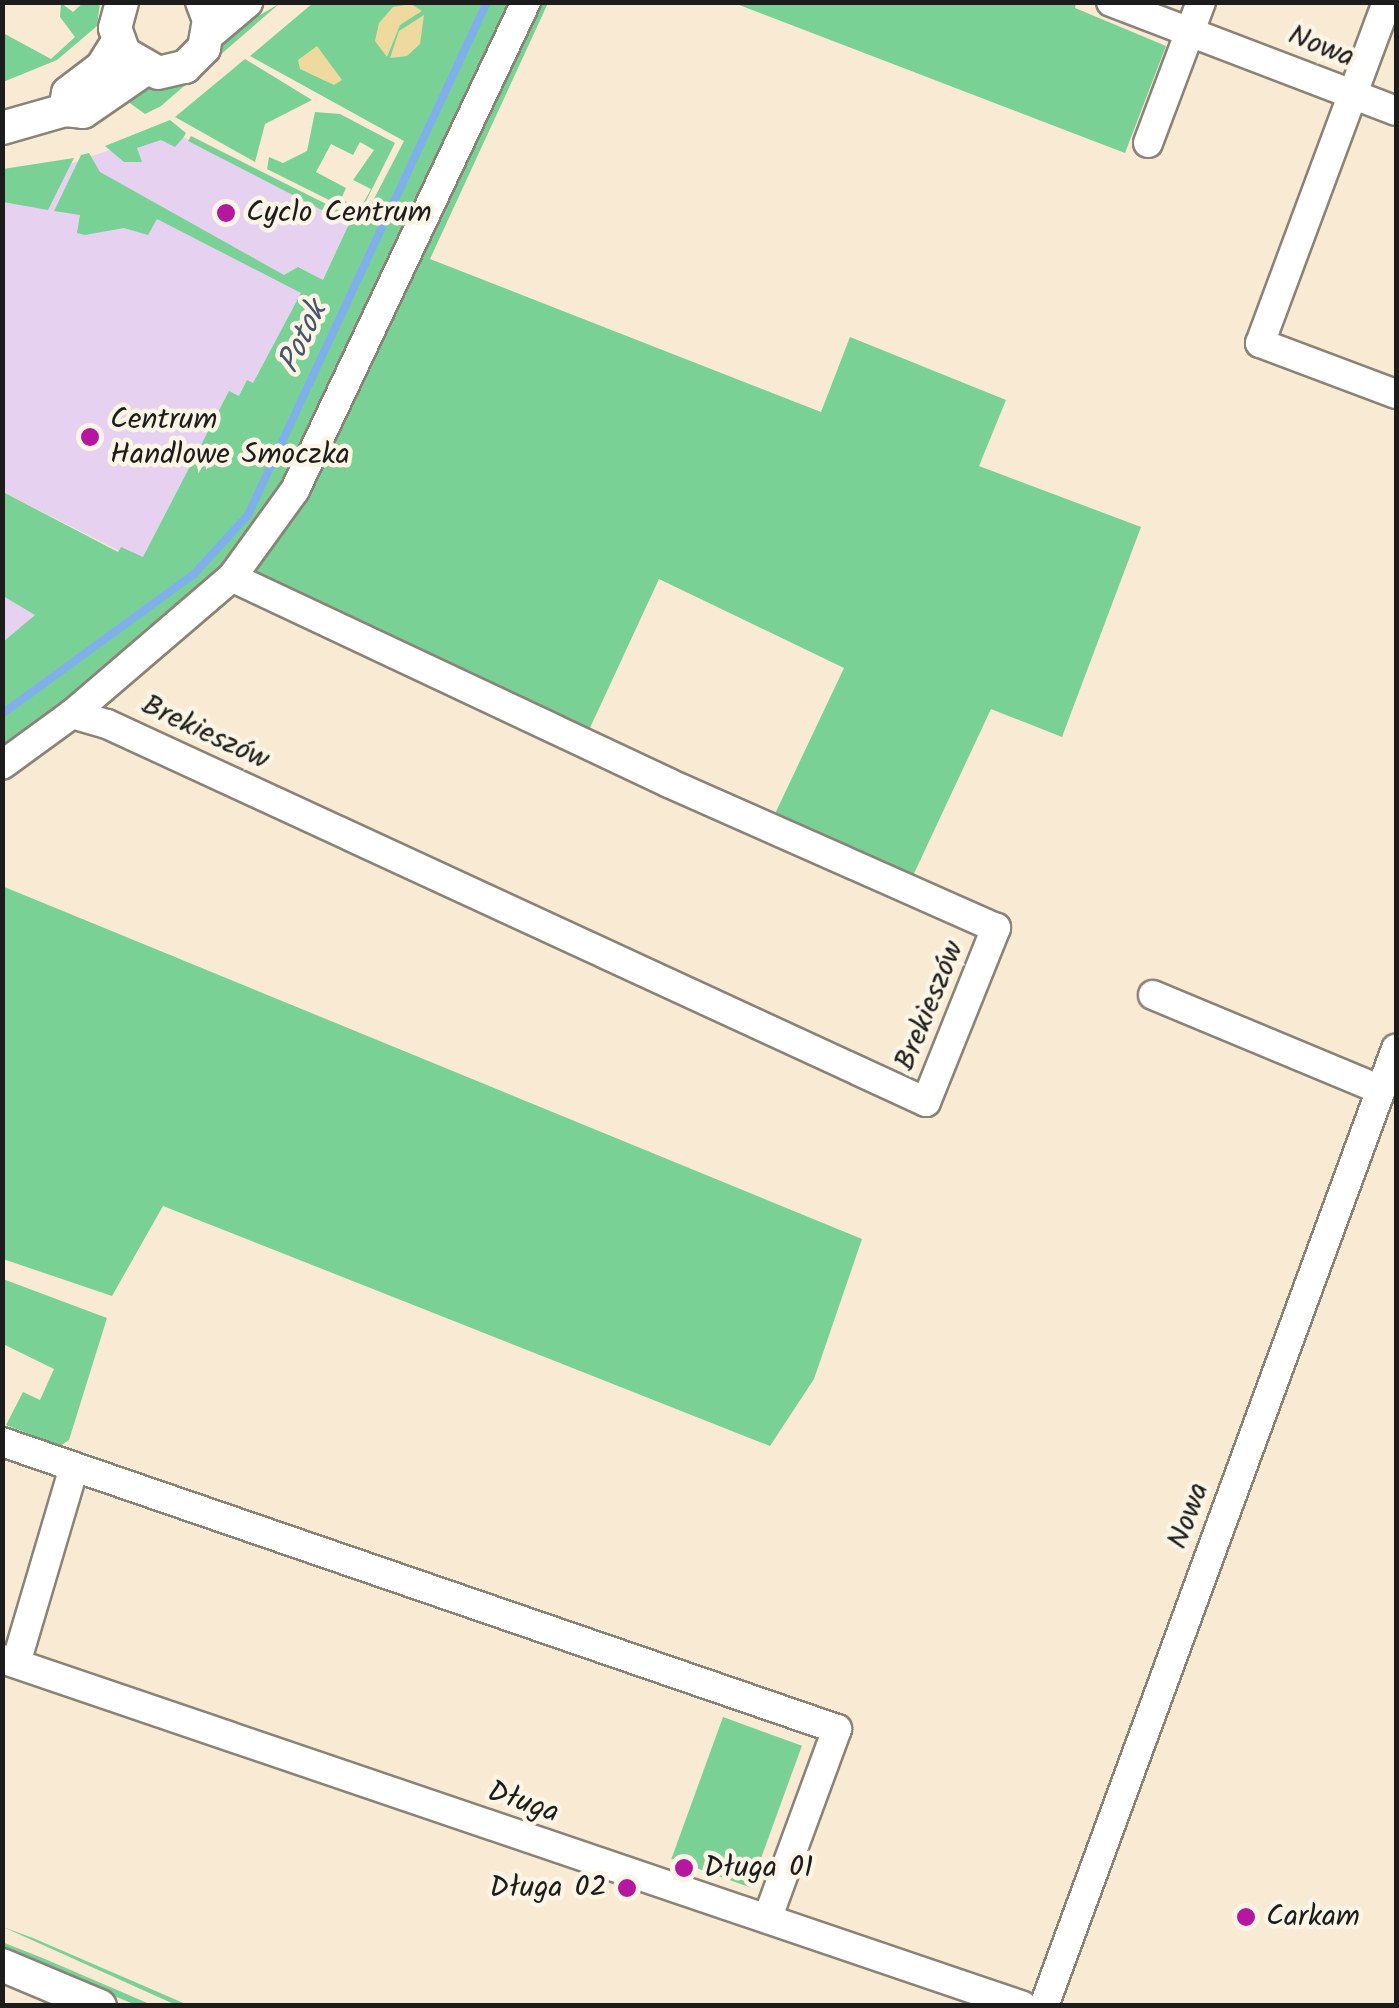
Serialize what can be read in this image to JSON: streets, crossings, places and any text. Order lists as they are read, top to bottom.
{
  "streets": {
    "street": ["Nowa", "Brekieszów", "Długa"]
  },
  "water": ["Potok"],
  "places": [
    "Cyclo Centrum",
    "Centrum Handlowe Smoczka",
    "Długa 01",
    "Długa 02",
    "Carkam"
  ]
}
